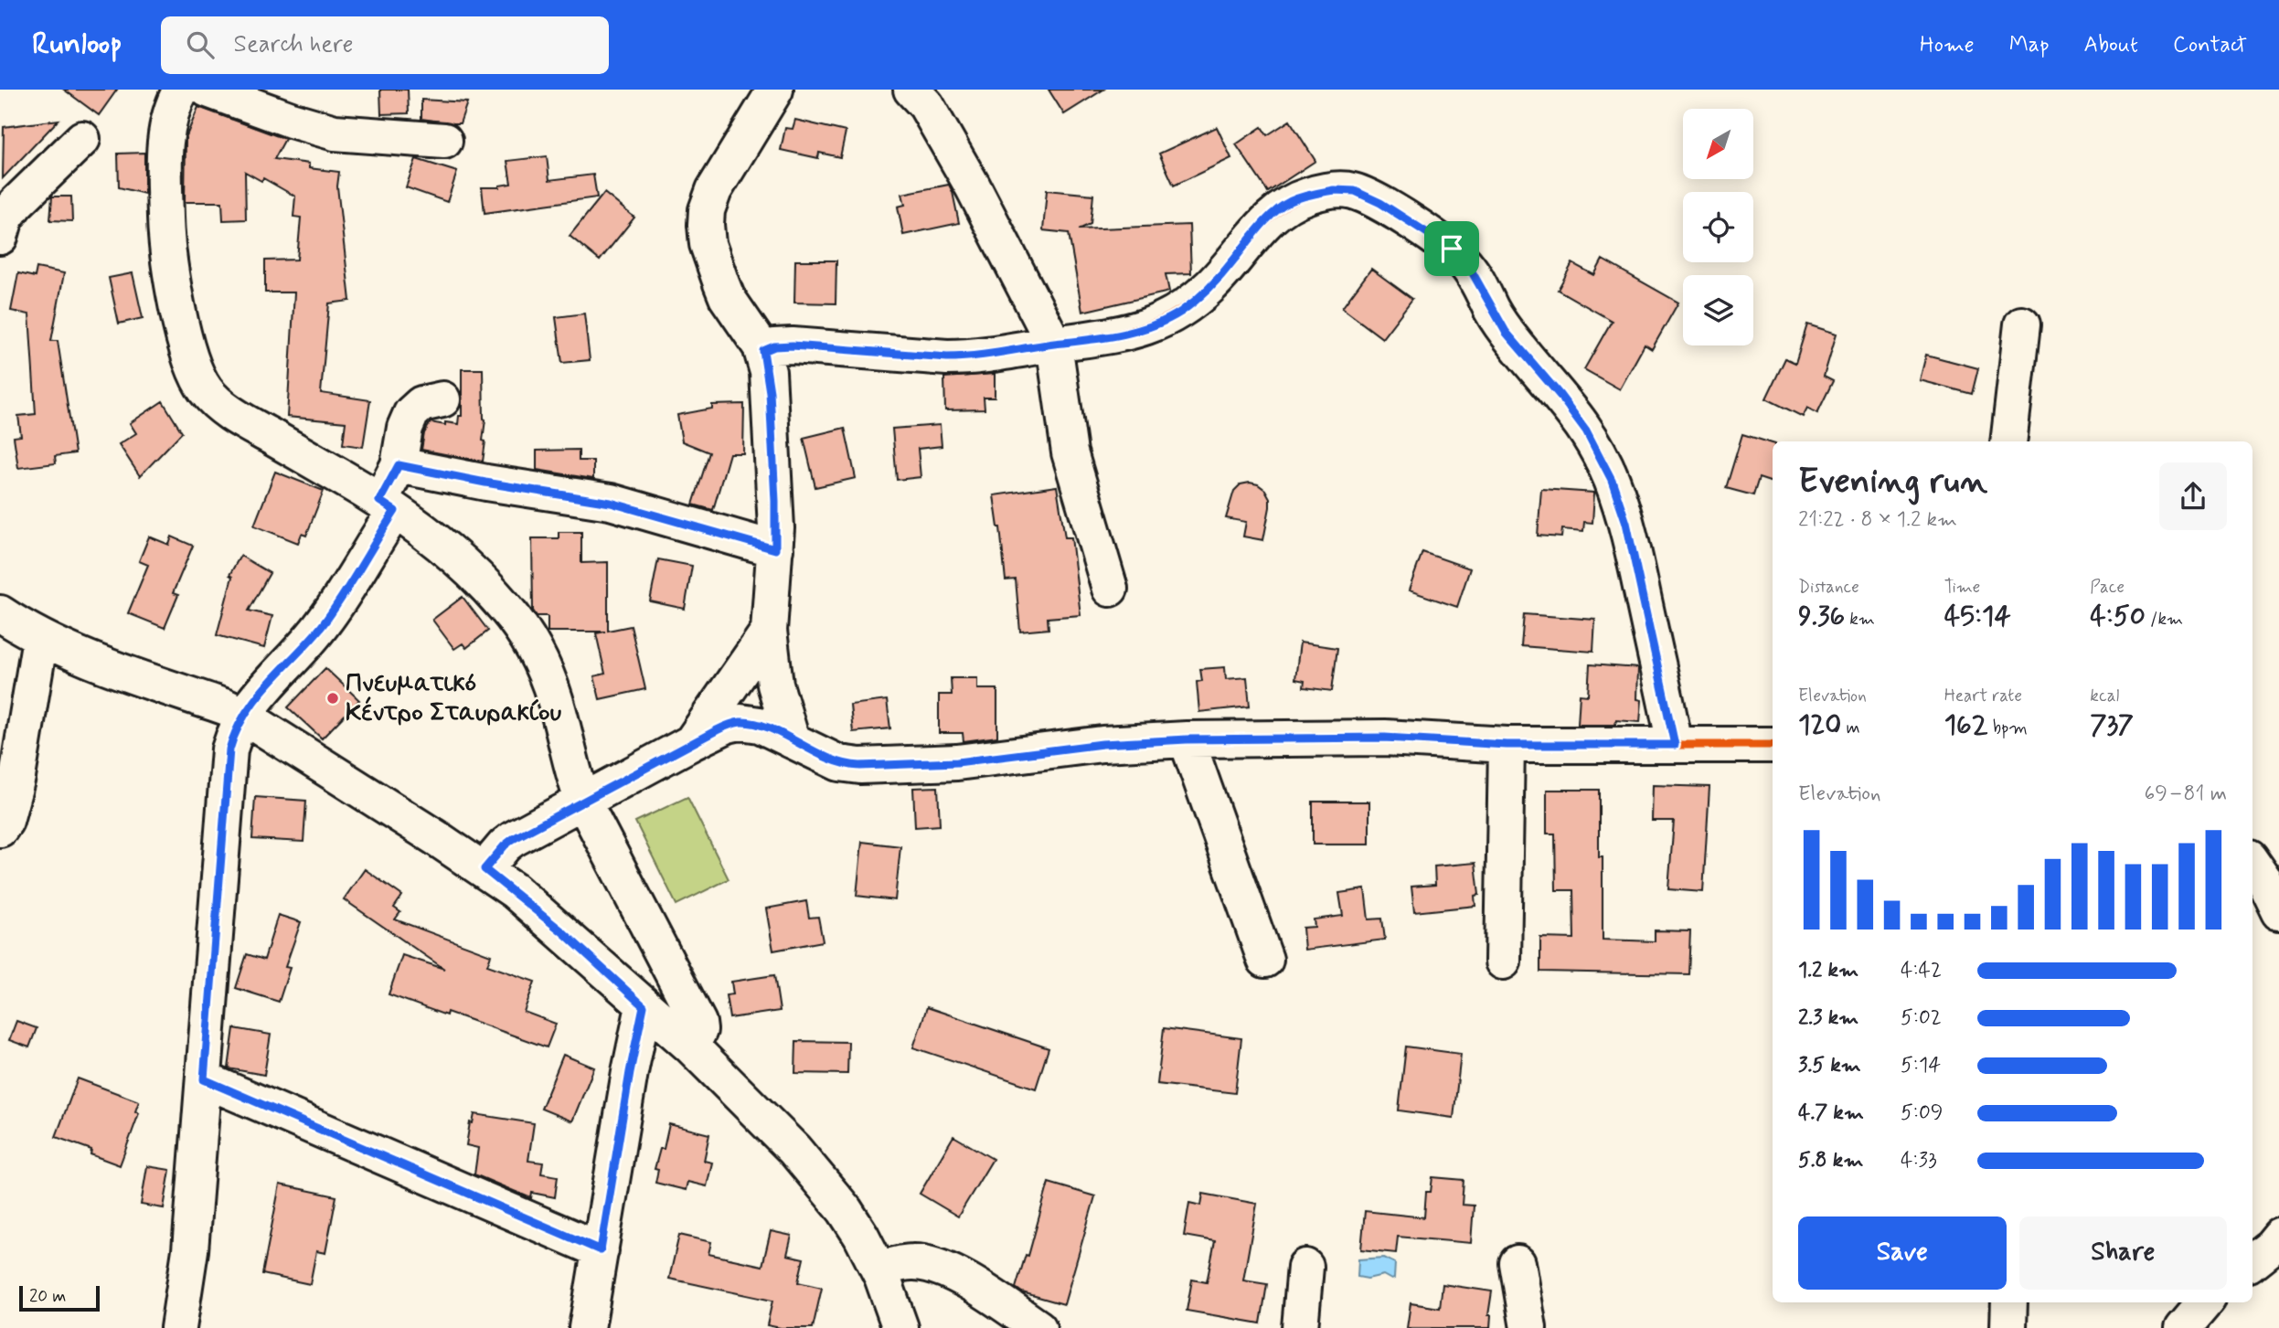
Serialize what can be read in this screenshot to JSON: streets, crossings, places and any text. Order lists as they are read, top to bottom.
{
  "places": ["Πνευματικό Κέντρο Σταυρακίου"],
  "scale_bar": "20 m",
  "north": "bottom left",
  "page": {
    "header": "Runloop",
    "search": "Search here",
    "nav": [
      "Home",
      "Map",
      "About",
      "Contact"
    ],
    "heading": ["Evening run", "21:22 · 8 × 1.2 km"],
    "stats": [
      ["Distance", "9.36 km"],
      ["Time", "45:14"],
      ["Pace", "4:50 /km"],
      ["Elevation", "120 m"],
      ["Heart rate", "162 bpm"],
      ["kcal", "737"]
    ],
    "chart": ["Elevation", "69–81 m"],
    "list": [
      {
        "name": "1.2 km",
        "note": "4:42"
      },
      {
        "name": "2.3 km",
        "note": "5:02"
      },
      {
        "name": "3.5 km",
        "note": "5:14"
      },
      {
        "name": "4.7 km",
        "note": "5:09"
      },
      {
        "name": "5.8 km",
        "note": "4:33"
      }
    ],
    "buttons": ["Save", "Share"],
    "scale": "20 m"
  }
}
